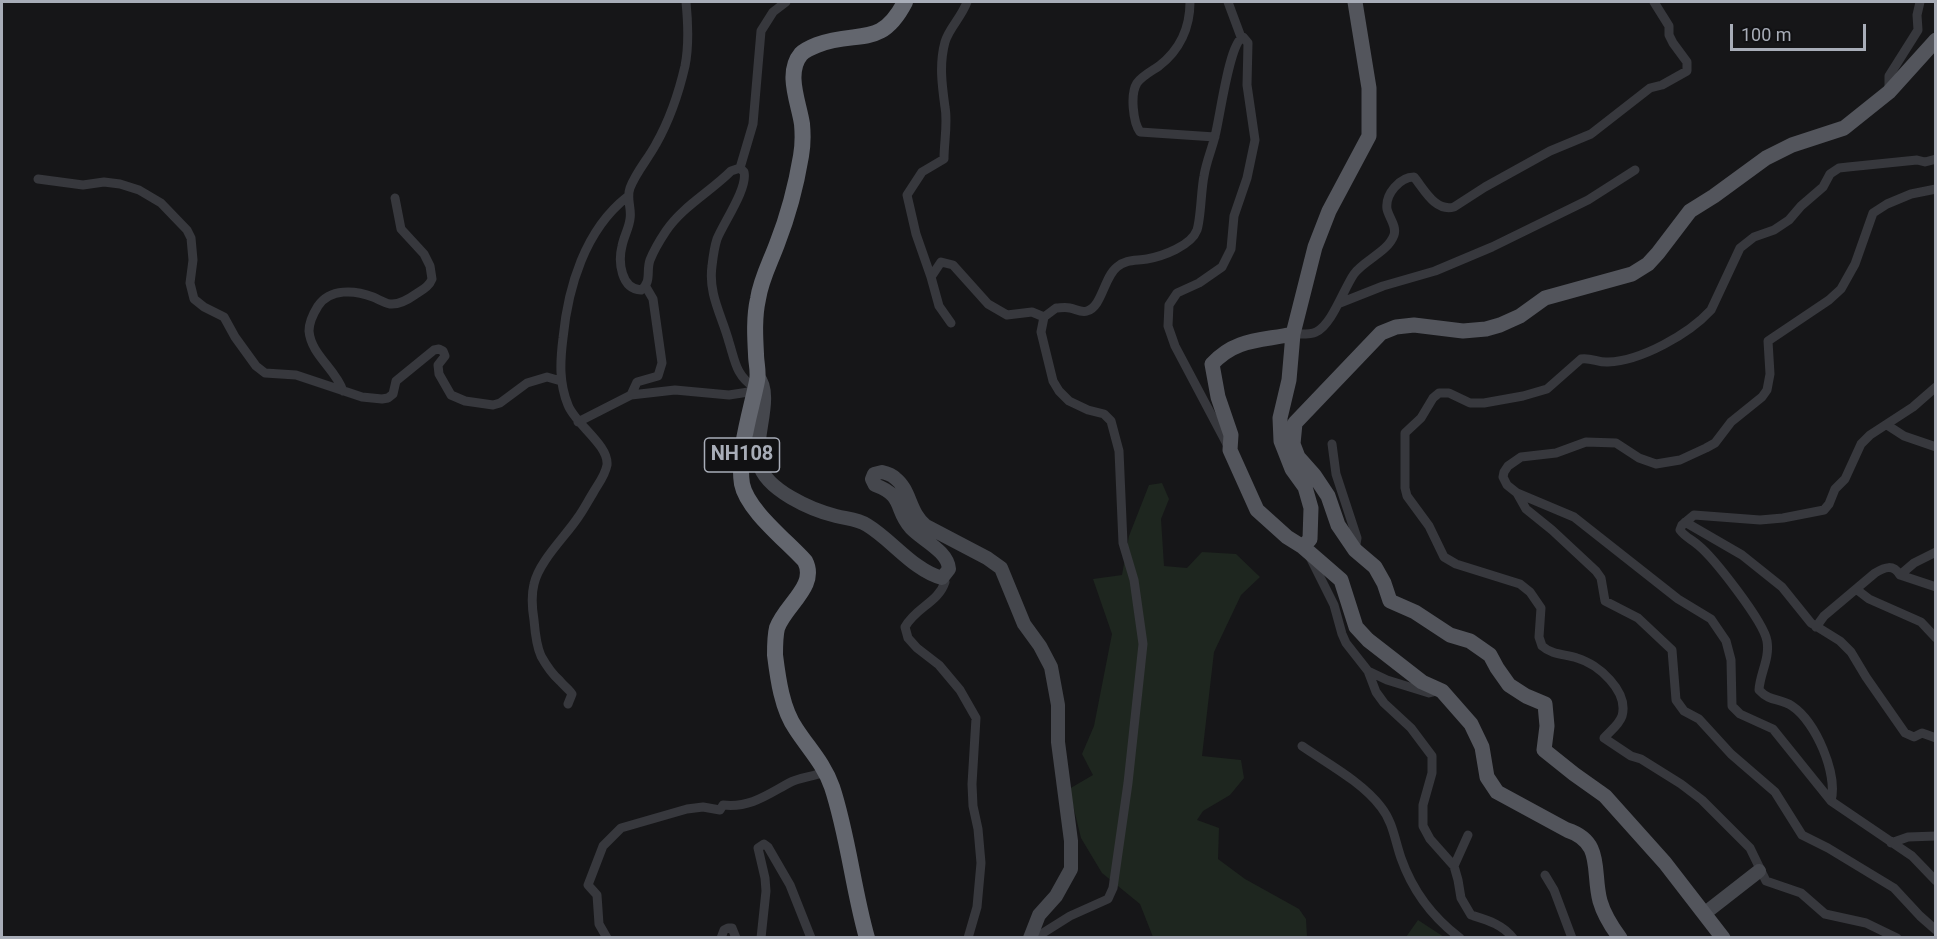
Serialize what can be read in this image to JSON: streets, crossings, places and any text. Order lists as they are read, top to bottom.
{
  "streets": {
    "highway": ["NH108"]
  },
  "scale_bar": "100 m"
}
